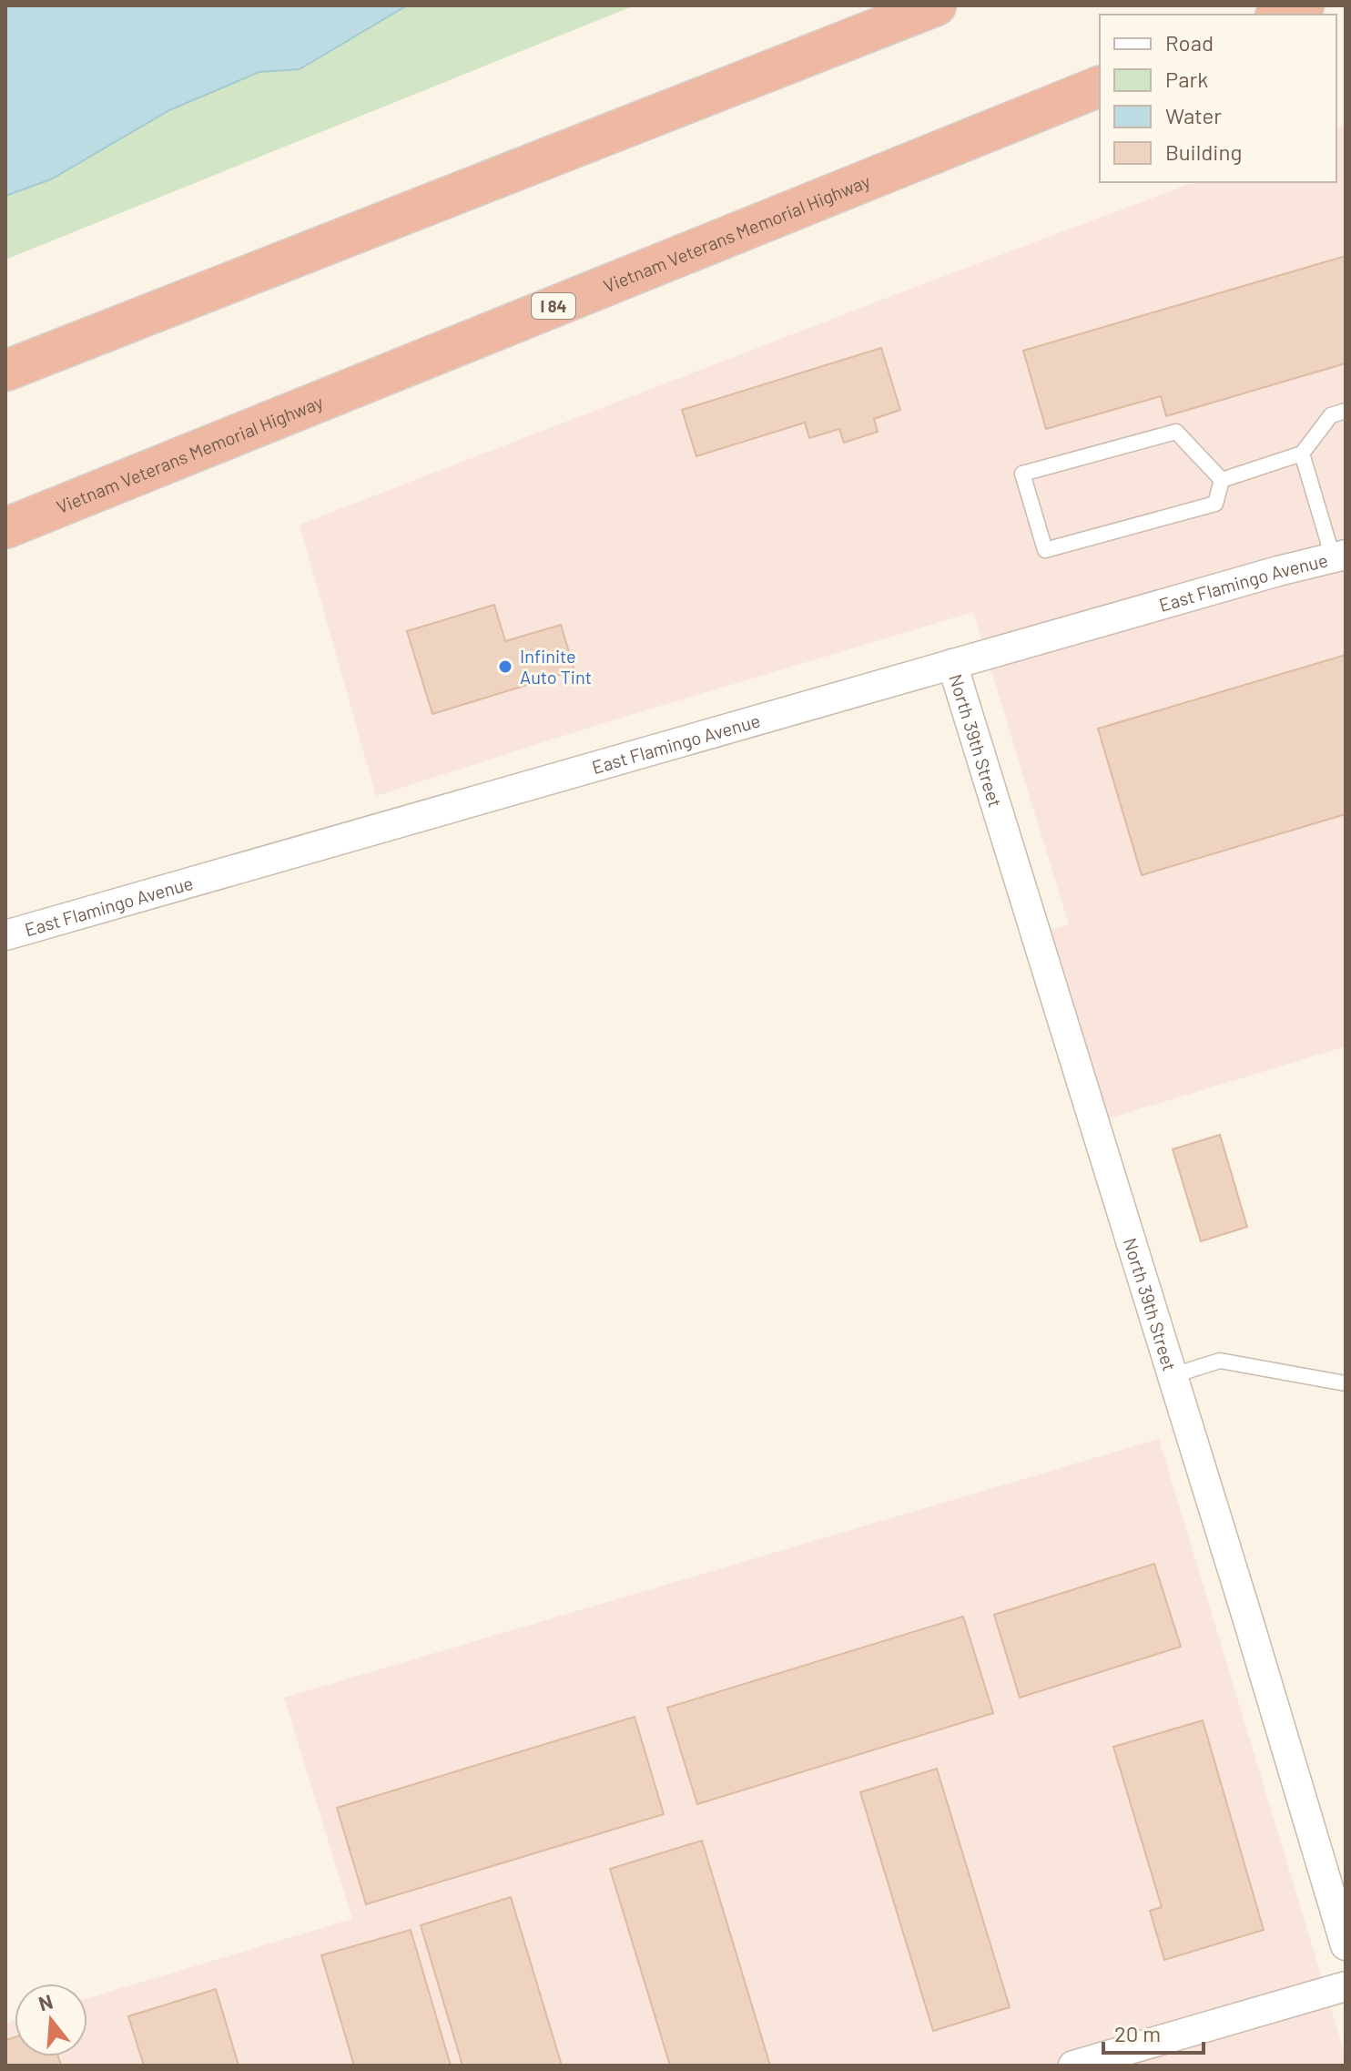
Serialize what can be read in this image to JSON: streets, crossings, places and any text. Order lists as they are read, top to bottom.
{
  "streets": {
    "highway": ["Vietnam Veterans Memorial Highway", "I 84"],
    "street": ["East Flamingo Avenue", "North 39th Street"]
  },
  "crossings": [
    ["East Flamingo Avenue", "North 39th Street"]
  ],
  "places": ["Infinite Auto Tint"],
  "legend": [
    "Road",
    "Park",
    "Water",
    "Building"
  ],
  "scale_bar": "20 m",
  "north": "top"
}
